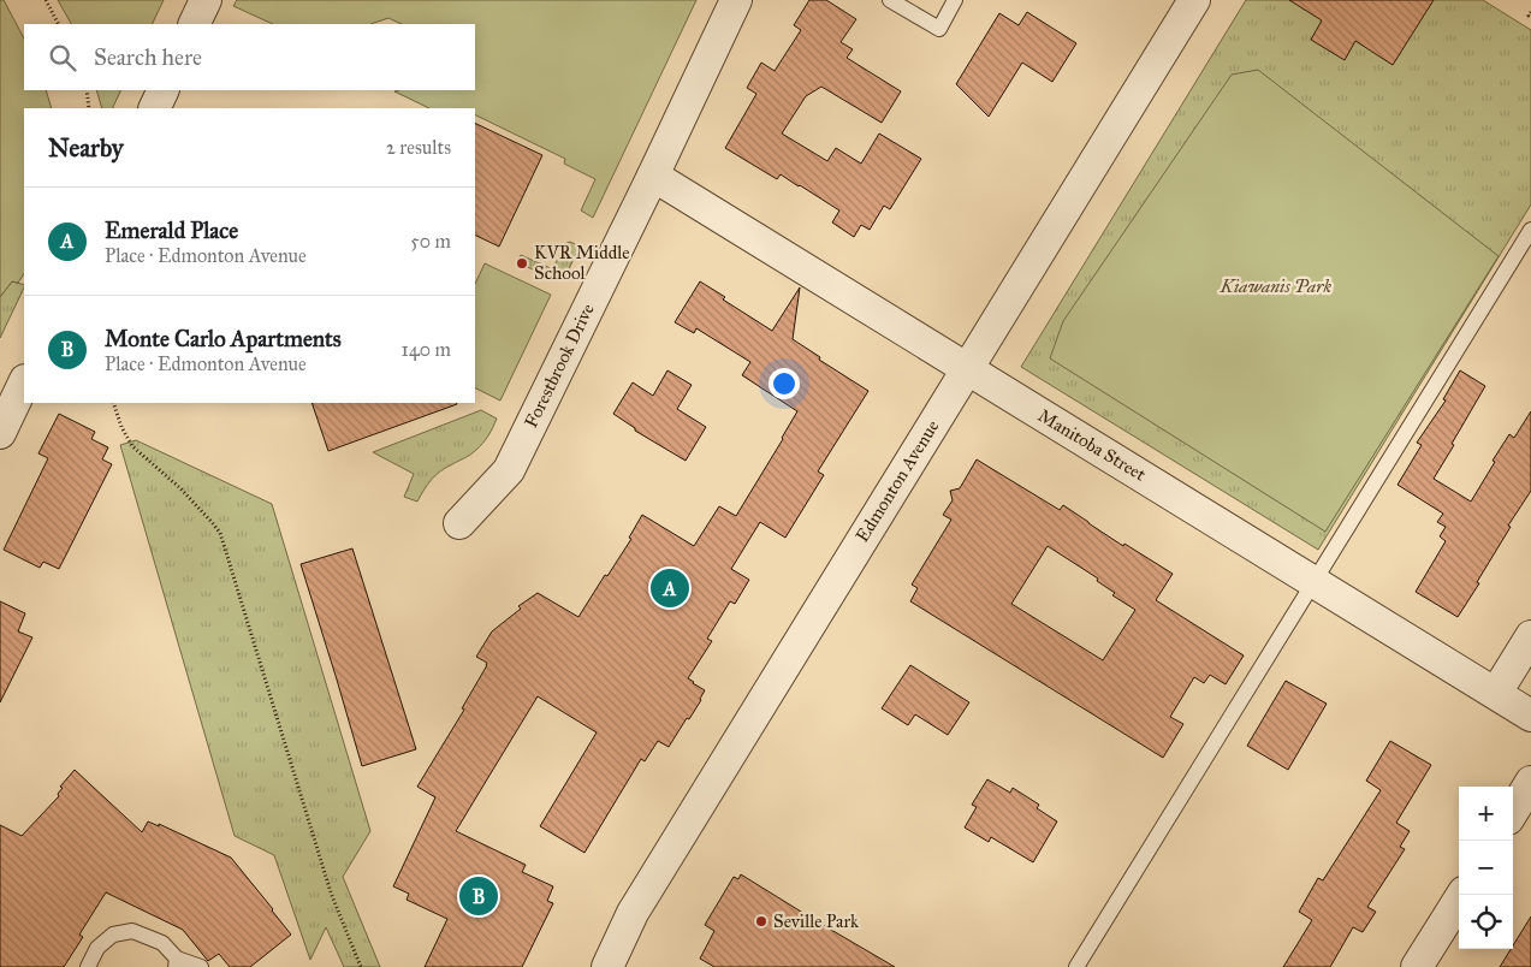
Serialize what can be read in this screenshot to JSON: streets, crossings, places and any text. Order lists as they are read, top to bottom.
{
  "streets": {
    "street": ["Forestbrook Drive", "Manitoba Street", "Edmonton Avenue"]
  },
  "crossings": [
    ["Forestbrook Drive", "Manitoba Street"],
    ["Manitoba Street", "Edmonton Avenue"]
  ],
  "parks": ["Kiawanis Park"],
  "places": ["KVR Middle School", "Seville Park"],
  "page": {
    "search": "Search here",
    "heading": ["Nearby", "2 results"],
    "list": [
      {
        "mark": "A",
        "name": "Emerald Place",
        "note": "Place · Edmonton Avenue",
        "value": "50 m"
      },
      {
        "mark": "B",
        "name": "Monte Carlo Apartments",
        "note": "Place · Edmonton Avenue",
        "value": "140 m"
      }
    ],
    "pins": ["A", "B"],
    "map_buttons": ["+", "−"]
  }
}
